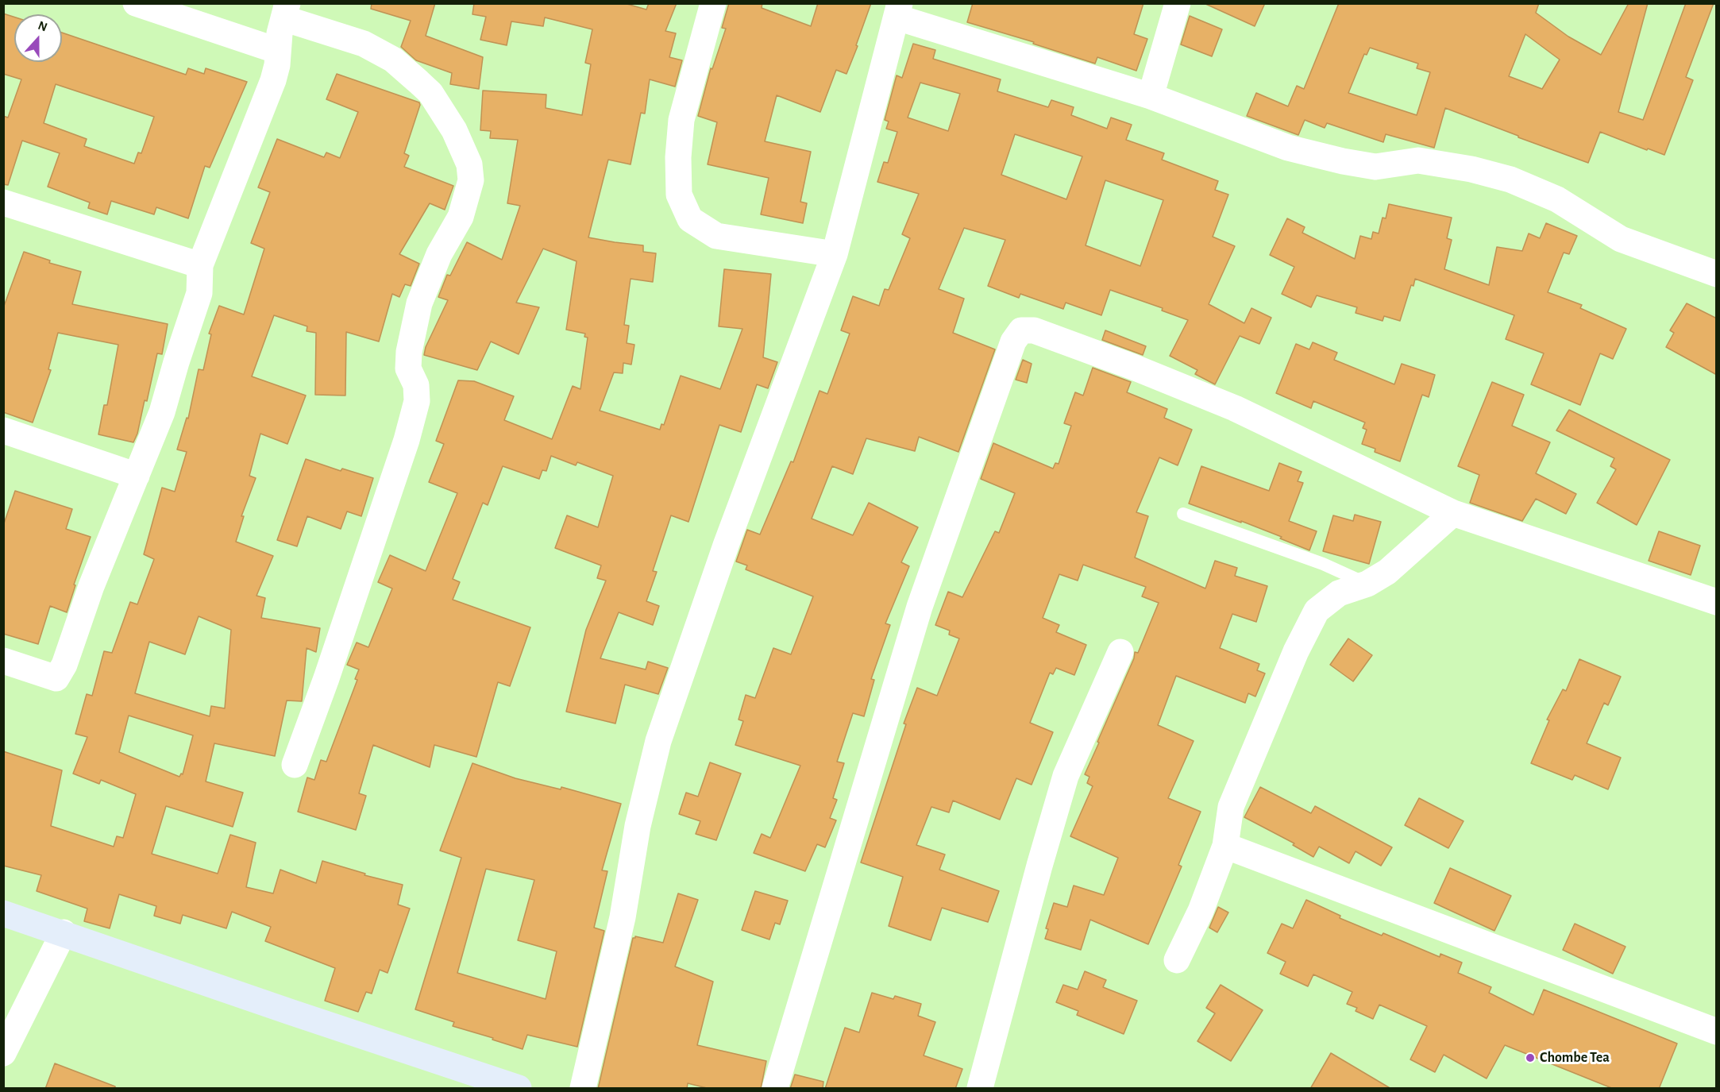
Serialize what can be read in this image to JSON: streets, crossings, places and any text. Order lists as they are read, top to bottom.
{
  "places": ["Chombe Tea"],
  "north": "top"
}
